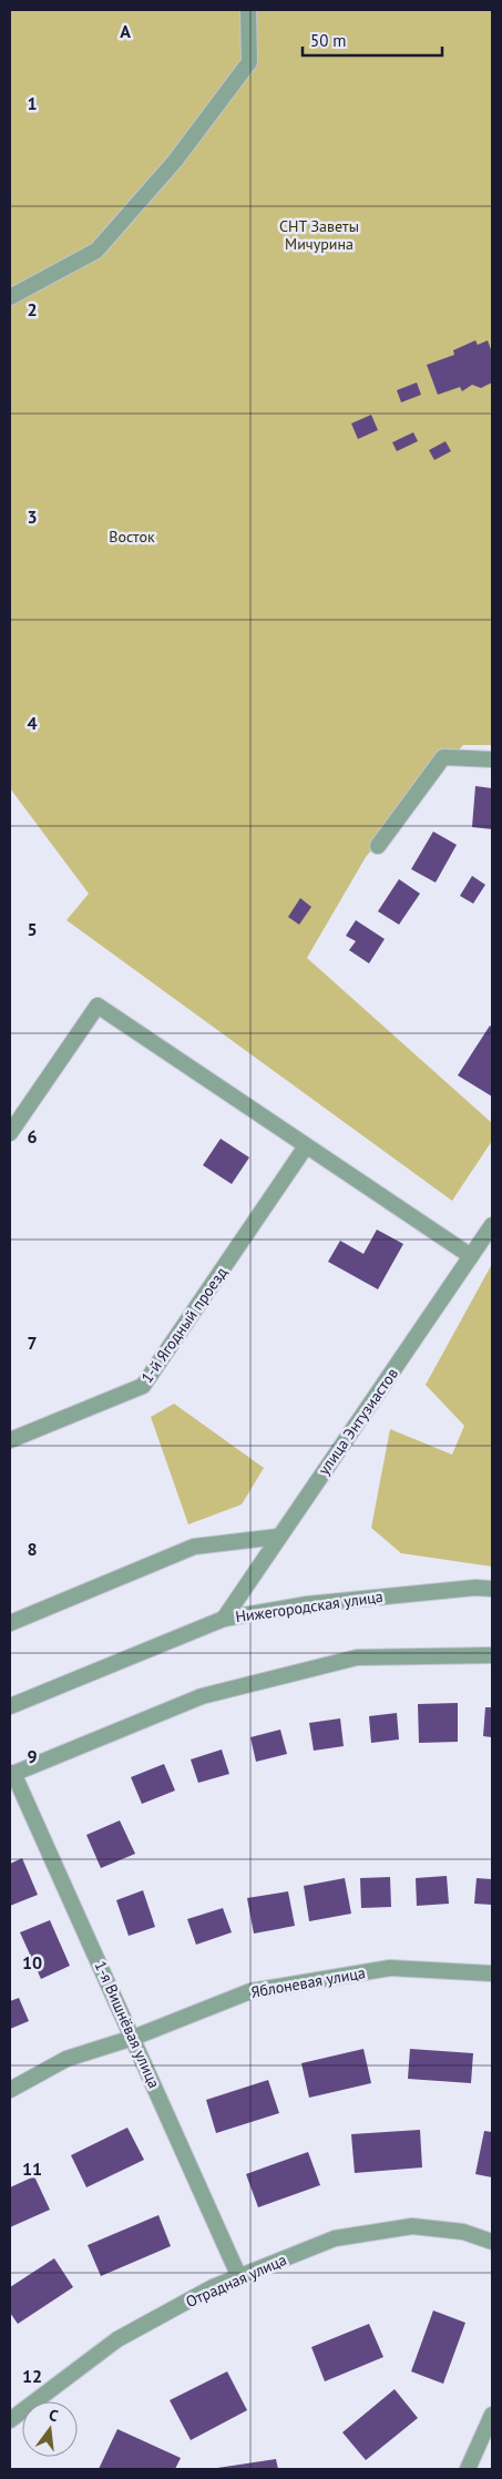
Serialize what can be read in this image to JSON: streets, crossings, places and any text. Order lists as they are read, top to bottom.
{
  "streets": {
    "street": [
      "1-й Ягодный проезд",
      "улица Энтузиастов",
      "Нижегородская улица",
      "Яблоневая улица",
      "1-я Вишнёвая улица",
      "Отрадная улица"
    ]
  },
  "crossings": [
    ["улица Энтузиастов", "Нижегородская улица"],
    ["Яблоневая улица", "1-я Вишнёвая улица"],
    ["1-я Вишнёвая улица", "Отрадная улица"]
  ],
  "parks": ["СНТ Заветы Мичурина", "Восток"],
  "scale_bar": "50 m",
  "north": "top",
  "grid": {
    "columns": ["A"],
    "rows": [
      "1",
      "2",
      "3",
      "4",
      "5",
      "6",
      "7",
      "8",
      "9",
      "10",
      "11",
      "12"
    ]
  }
}
